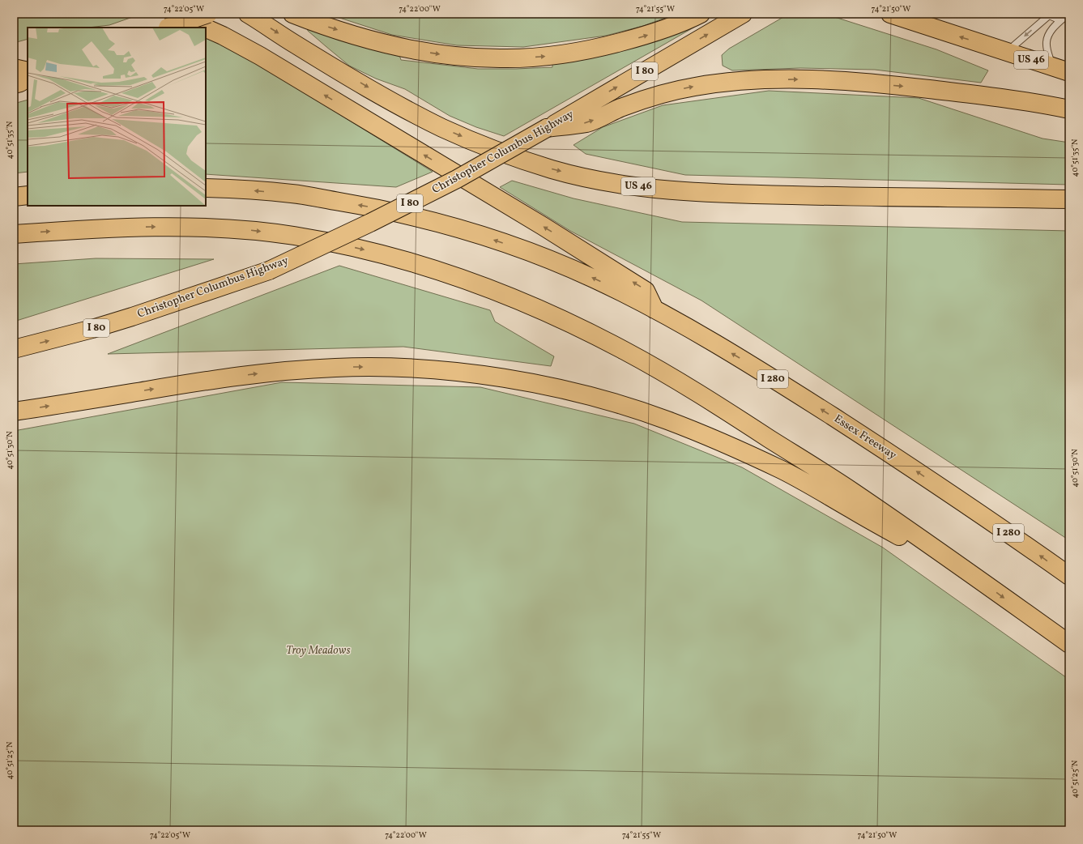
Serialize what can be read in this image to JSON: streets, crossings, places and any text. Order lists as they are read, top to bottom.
{
  "streets": {
    "highway": [
      "US 46",
      "I 80",
      "Christopher Columbus Highway",
      "I 280",
      "Essex Freeway"
    ]
  },
  "parks": ["Troy Meadows"],
  "coordinates": [
    "74°22'05\"W",
    "74°22'00\"W",
    "74°21'55\"W",
    "74°21'50\"W",
    "40°51'35\"N",
    "40°51'30\"N",
    "40°51'25\"N"
  ]
}
